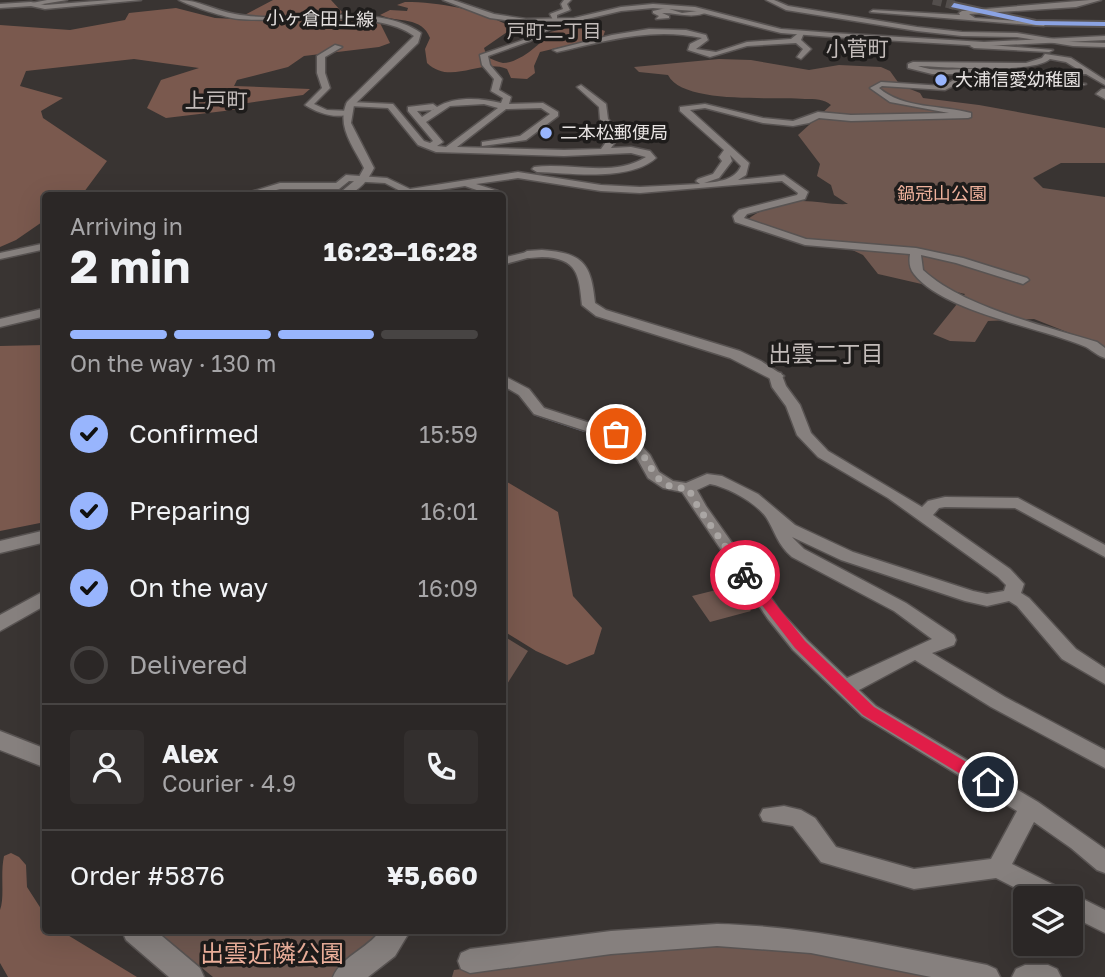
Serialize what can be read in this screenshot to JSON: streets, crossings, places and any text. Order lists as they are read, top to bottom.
{
  "streets": {
    "street": ["小ヶ倉田上線"]
  },
  "districts": [
    "戸町二丁目",
    "小菅町",
    "上戸町",
    "出雲二丁目"
  ],
  "parks": ["鍋冠山公園", "出雲近隣公園"],
  "places": ["大浦信愛幼稚園", "二本松郵便局"],
  "page": {
    "heading": ["2 min", "Arriving in", "16:23–16:28"],
    "panel": [
      "Alex",
      "Courier · 4.9",
      "Order #5876",
      "¥5,660"
    ],
    "bar": "On the way · 130 m",
    "list": [
      ["Confirmed", "15:59"],
      ["Preparing", "16:01"],
      ["On the way", "16:09"],
      "Delivered"
    ]
  }
}
